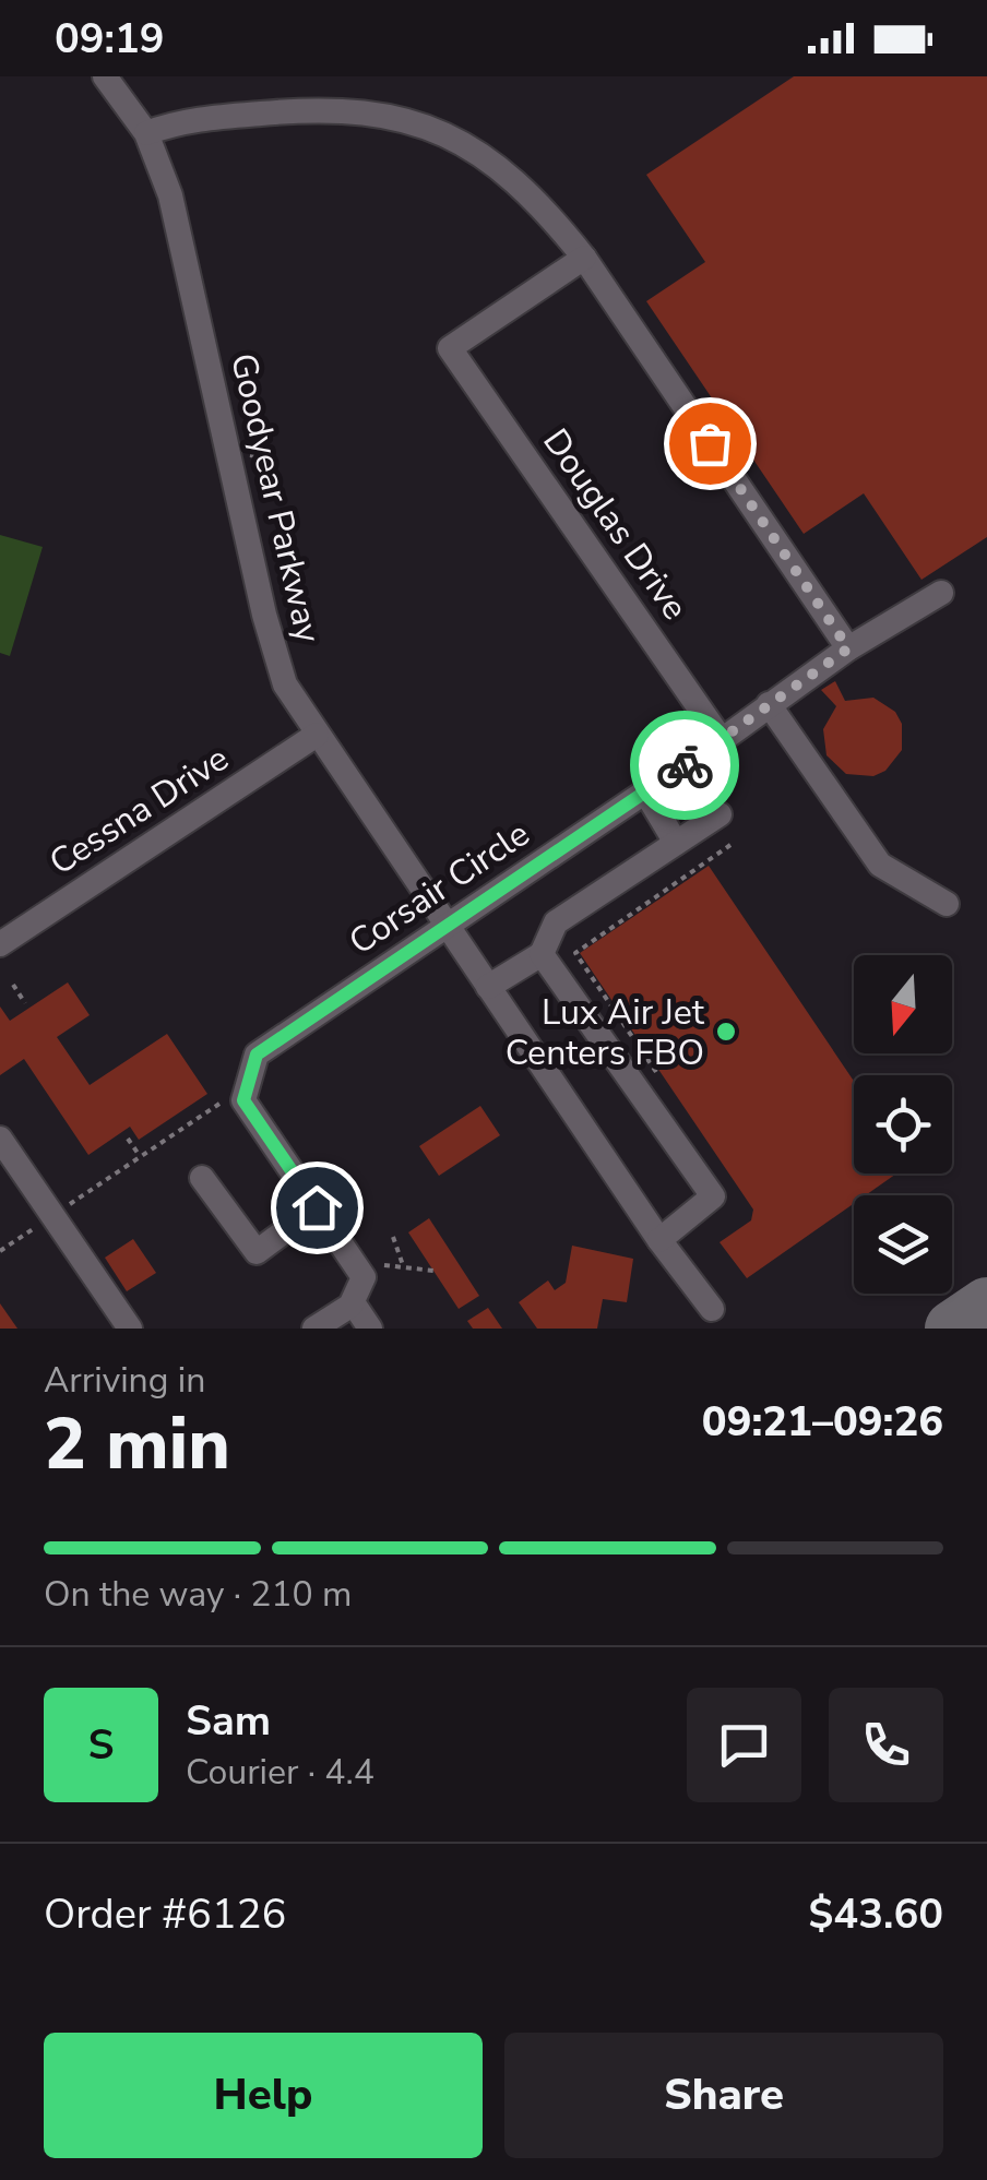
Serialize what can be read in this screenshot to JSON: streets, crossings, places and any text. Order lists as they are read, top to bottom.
{
  "streets": {
    "street": [
      "Goodyear Parkway",
      "Douglas Drive",
      "Cessna Drive",
      "Corsair Circle"
    ]
  },
  "crossings": [
    ["Goodyear Parkway", "Cessna Drive"],
    ["Goodyear Parkway", "Corsair Circle"],
    ["Douglas Drive", "Corsair Circle"]
  ],
  "places": ["Lux Air Jet Centers FBO"],
  "north": "bottom",
  "page": {
    "status": "09:19",
    "heading": ["2 min", "Arriving in", "09:21–09:26"],
    "panel": [
      "Sam",
      "Courier · 4.4",
      "Order #6126",
      "$43.60"
    ],
    "bar": "On the way · 210 m",
    "round": "S",
    "buttons": ["Help", "Share"]
  }
}
